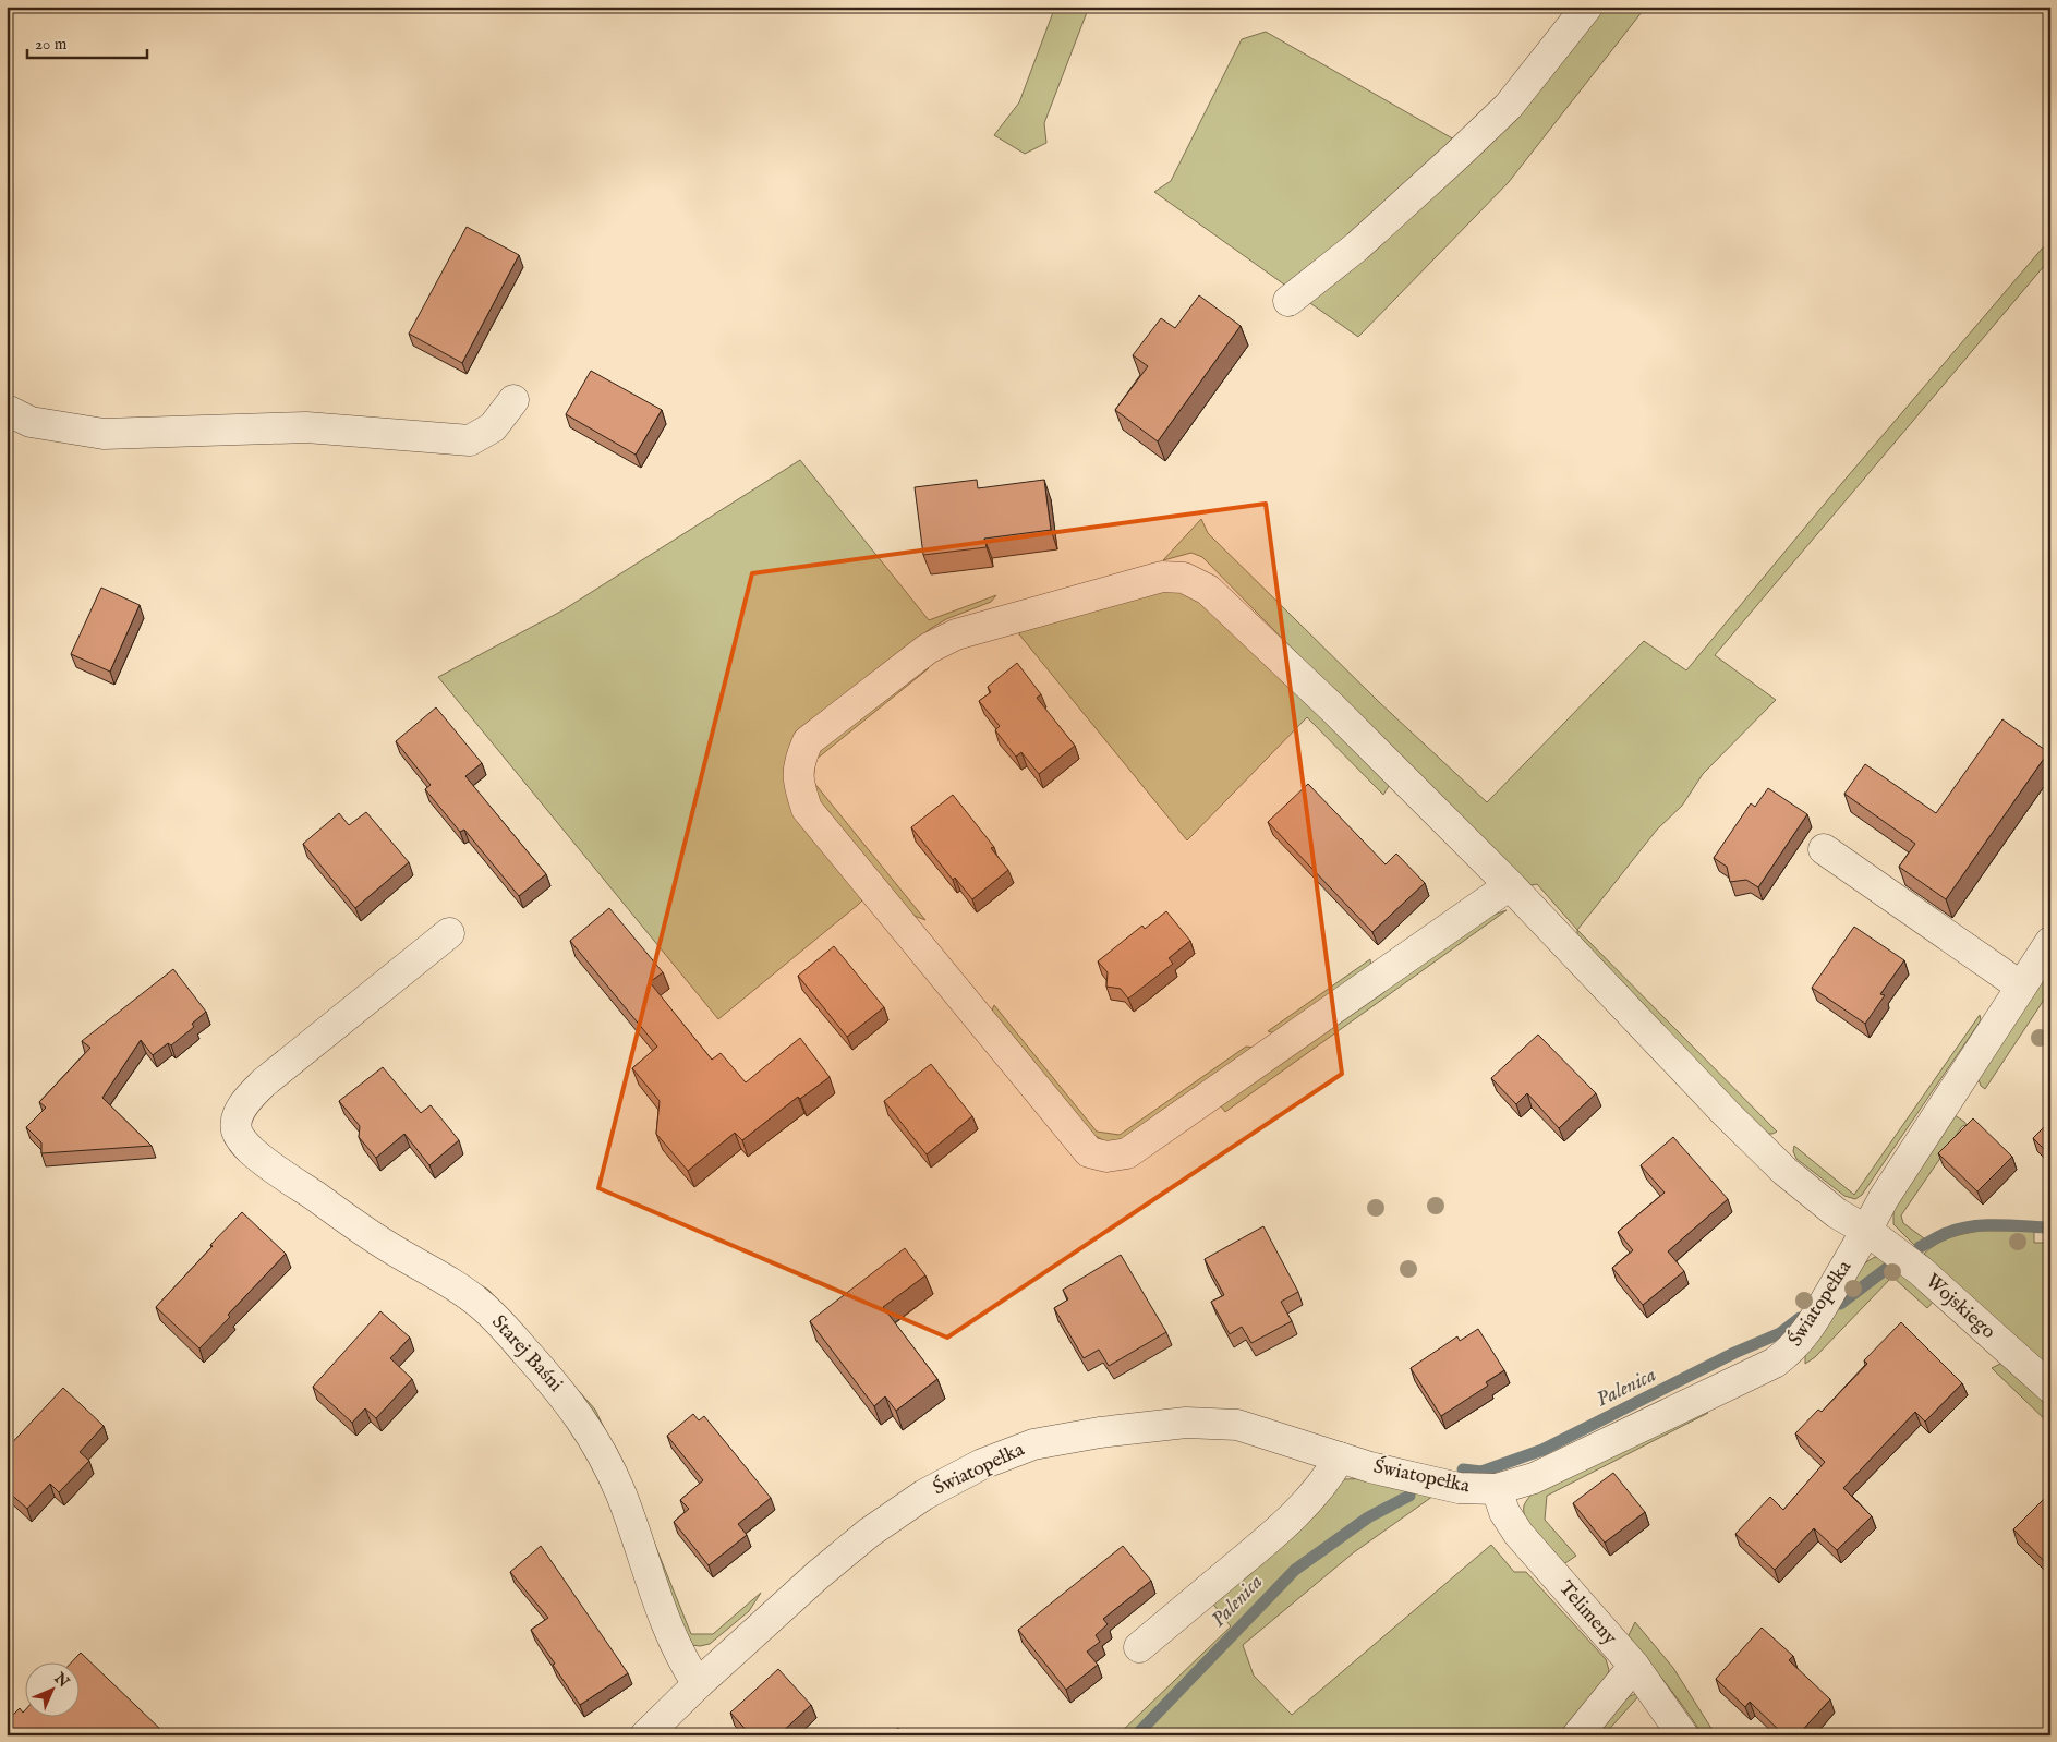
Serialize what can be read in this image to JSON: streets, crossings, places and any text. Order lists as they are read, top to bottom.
{
  "streets": {
    "street": [
      "Światopełka",
      "Wojskiego",
      "Starej Baśni",
      "Telimeny"
    ]
  },
  "crossings": [
    ["Światopełka", "Wojskiego"],
    ["Światopełka", "Starej Baśni"],
    ["Światopełka", "Telimeny"]
  ],
  "water": ["Palenica"],
  "scale_bar": "20 m",
  "north": "top right"
}
